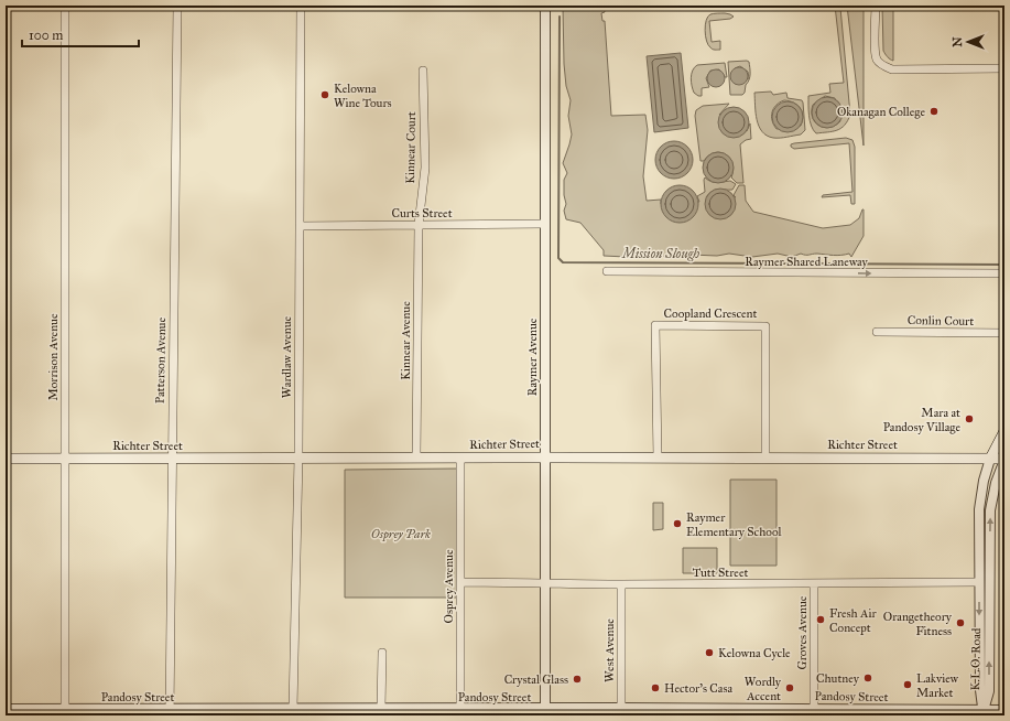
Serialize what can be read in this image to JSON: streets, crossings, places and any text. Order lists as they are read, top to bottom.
{
  "streets": {
    "main road": ["Richter Street", "K.L.O. Road"],
    "street": [
      "Kinnear Court",
      "Curts Street",
      "Raymer Shared Laneway",
      "Coopland Crescent",
      "Conlin Court",
      "Kinnear Avenue",
      "Morrison Avenue",
      "Wardlaw Avenue",
      "Raymer Avenue",
      "Patterson Avenue",
      "Tutt Street",
      "Osprey Avenue",
      "Groves Avenue",
      "West Avenue",
      "Pandosy Street"
    ]
  },
  "crossings": [
    ["Kinnear Court", "Curts Street"],
    ["Kinnear Court", "Kinnear Avenue"],
    ["Curts Street", "Kinnear Avenue"],
    ["Curts Street", "Wardlaw Avenue"],
    ["Curts Street", "Raymer Avenue"],
    ["Coopland Crescent", "Richter Street"],
    ["Kinnear Avenue", "Richter Street"],
    ["Morrison Avenue", "Richter Street"],
    ["Morrison Avenue", "Pandosy Street"],
    ["Wardlaw Avenue", "Richter Street"],
    ["Wardlaw Avenue", "Pandosy Street"],
    ["Raymer Avenue", "Richter Street"],
    ["Raymer Avenue", "Tutt Street"],
    ["Raymer Avenue", "Pandosy Street"],
    ["Patterson Avenue", "Richter Street"],
    ["Patterson Avenue", "Pandosy Street"],
    ["Richter Street", "Osprey Avenue"],
    ["Richter Street", "K.L.O. Road"],
    ["Tutt Street", "Osprey Avenue"],
    ["Tutt Street", "Groves Avenue"],
    ["Tutt Street", "West Avenue"],
    ["Tutt Street", "K.L.O. Road"],
    ["Osprey Avenue", "Pandosy Street"],
    ["Groves Avenue", "Pandosy Street"],
    ["West Avenue", "Pandosy Street"],
    ["K.L.O. Road", "Pandosy Street"]
  ],
  "one_way": ["Raymer Shared Laneway"],
  "water": ["Mission Slough"],
  "parks": ["Osprey Park"],
  "places": [
    "Kelowna Wine Tours",
    "Okanagan College",
    "Mara at Pandosy Village",
    "Raymer Elementary School",
    "Fresh Air Concept",
    "Orangetheory Fitness",
    "Kelowna Cycle",
    "Chutney",
    "Crystal Glass",
    "Lakview Market",
    "Hector's Casa",
    "Wordly Accent"
  ],
  "scale_bar": "100 m",
  "north": "left"
}
